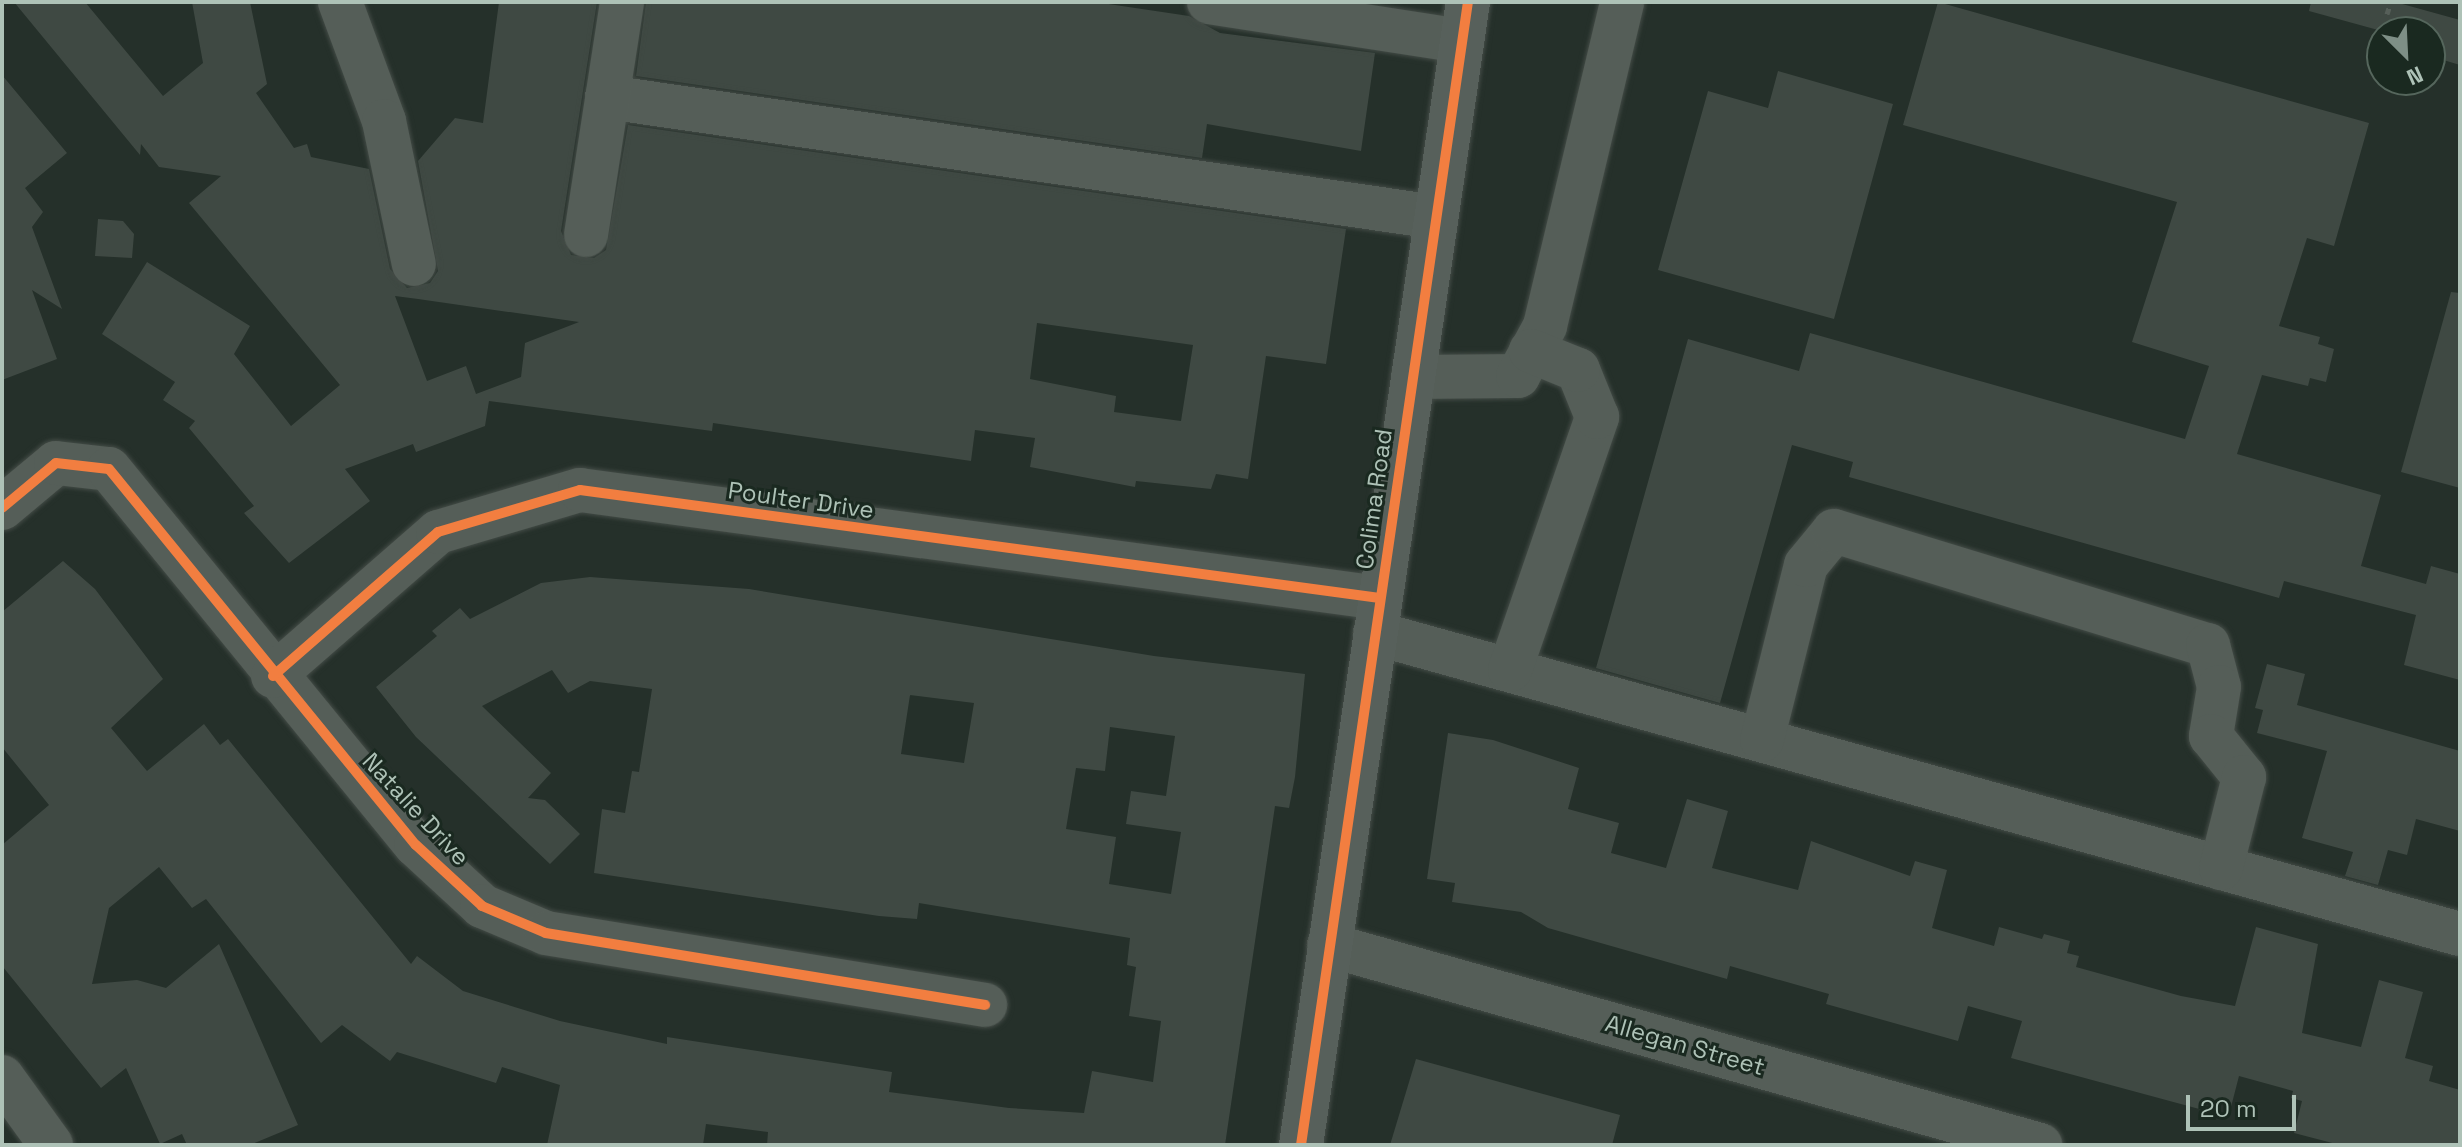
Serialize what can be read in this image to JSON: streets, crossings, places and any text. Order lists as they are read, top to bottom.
{
  "streets": {
    "main road": ["Colima Road"],
    "street": ["Poulter Drive", "Natalie Drive", "Allegan Street"]
  },
  "crossings": [
    ["Colima Road", "Poulter Drive"],
    ["Colima Road", "Allegan Street"],
    ["Poulter Drive", "Natalie Drive"]
  ],
  "scale_bar": "20 m",
  "north": "bottom right"
}
